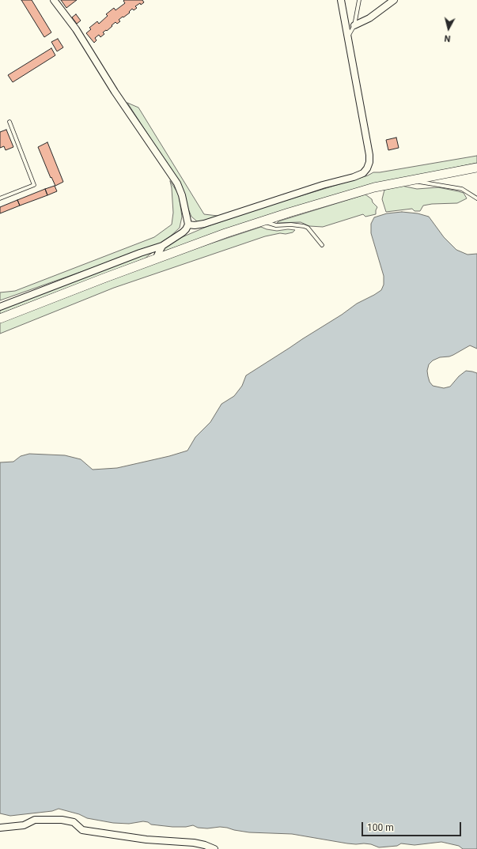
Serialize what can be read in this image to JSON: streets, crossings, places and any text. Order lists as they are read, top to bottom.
{
  "scale_bar": "100 m",
  "north": "bottom"
}
